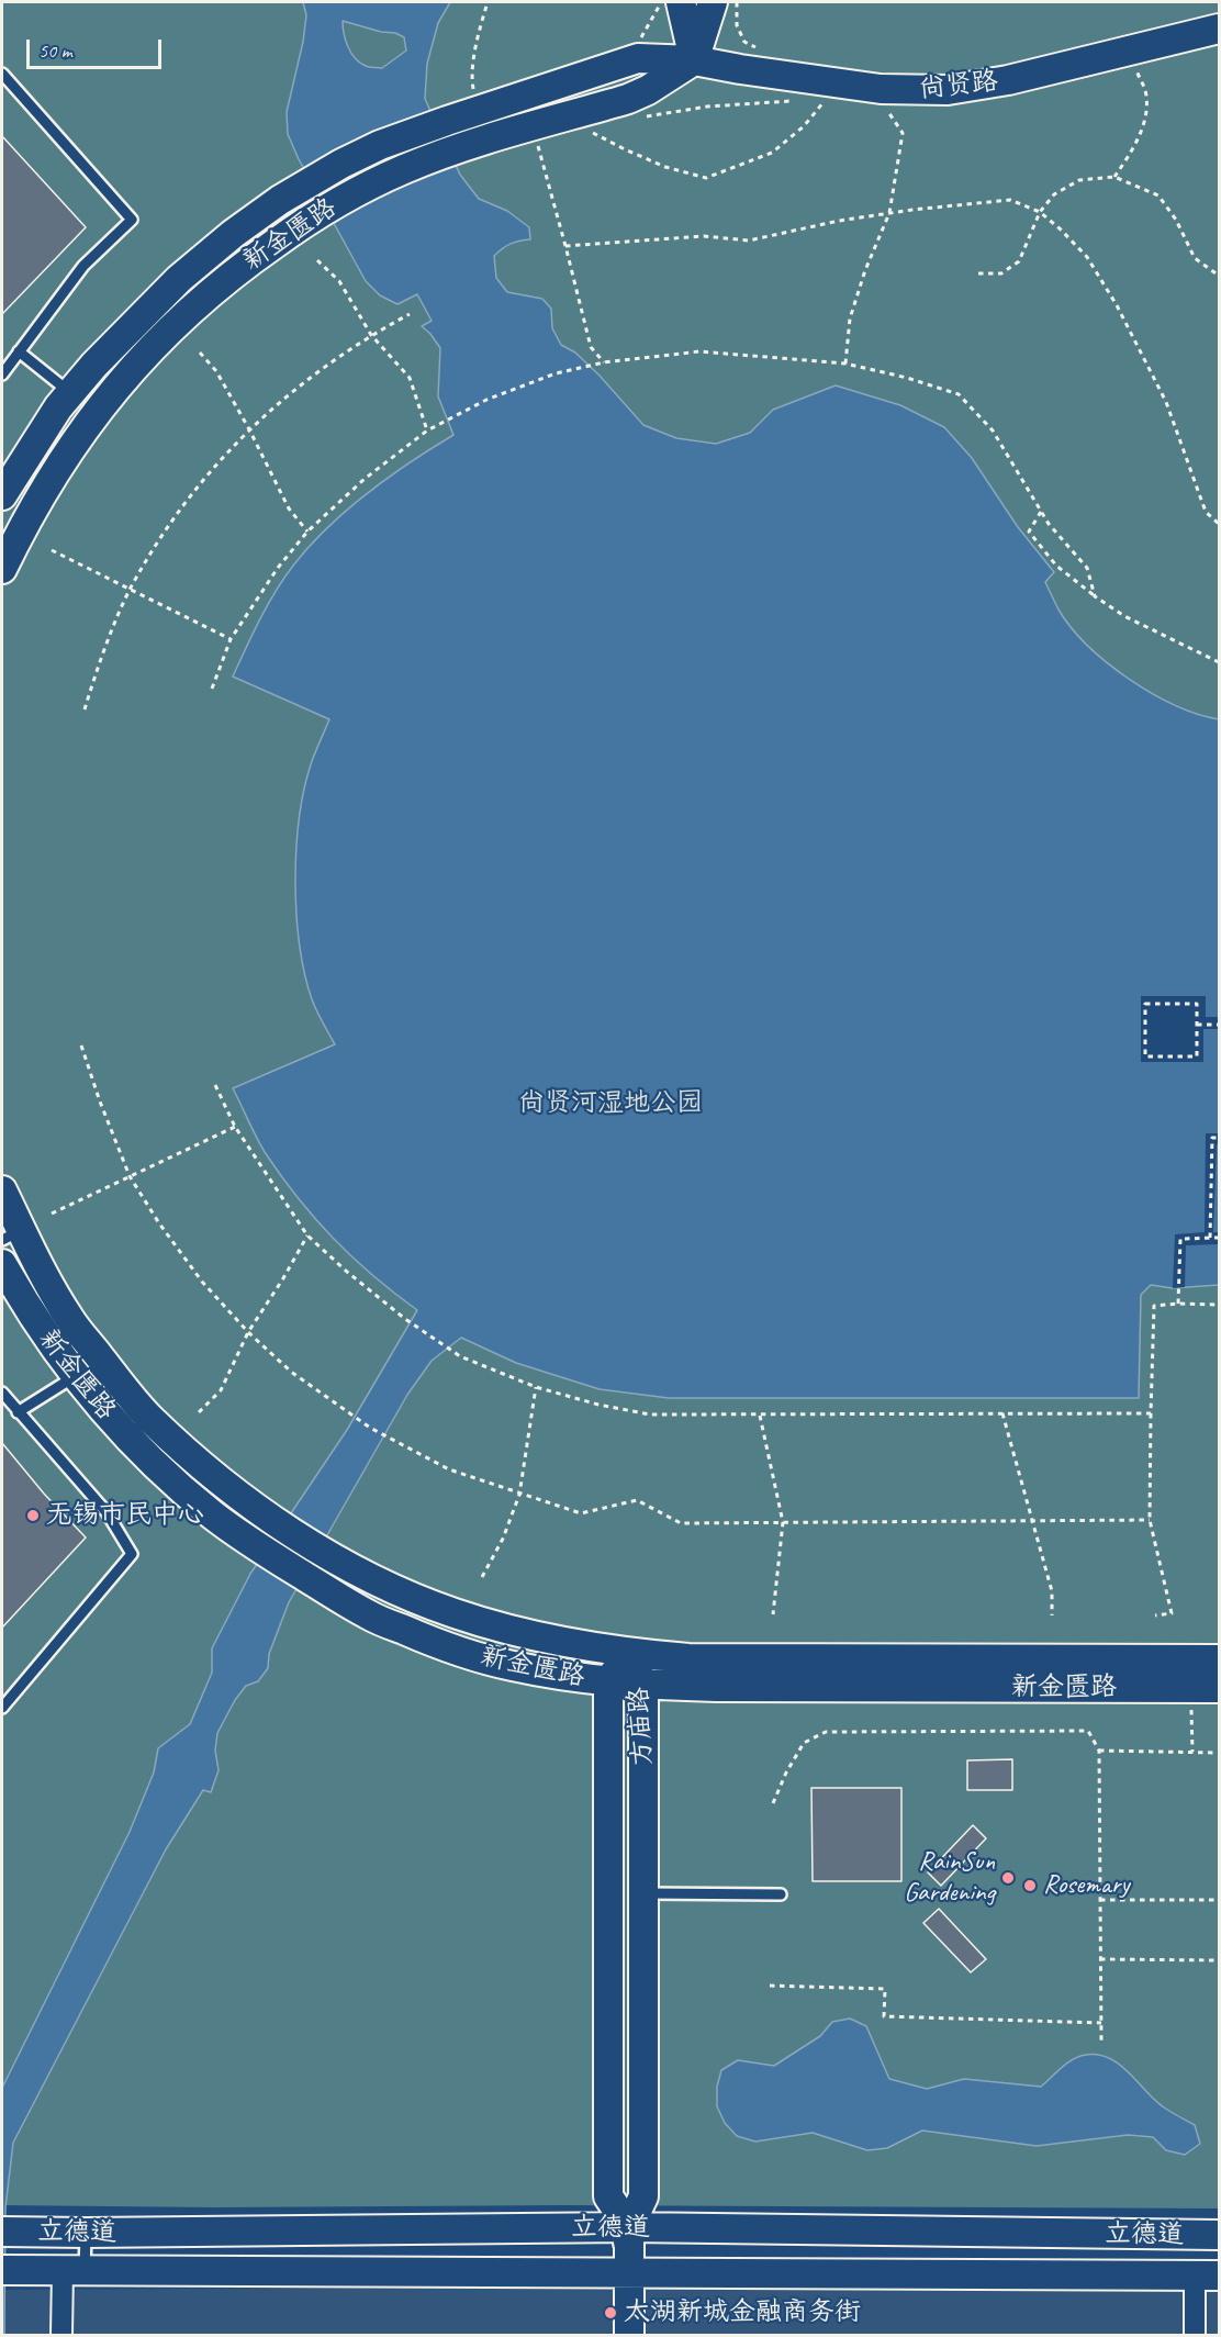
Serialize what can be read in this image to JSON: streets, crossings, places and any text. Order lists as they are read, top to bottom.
{
  "streets": {
    "street": [
      "尚贤路",
      "新金匮路",
      "方庙路",
      "立德道"
    ]
  },
  "crossings": [
    ["尚贤路", "新金匮路"],
    ["新金匮路", "方庙路"],
    ["方庙路", "立德道"]
  ],
  "parks": ["尚贤河湿地公园"],
  "places": [
    "无锡市民中心",
    "RainSun Gardening",
    "Rosemary",
    "太湖新城金融商务街"
  ],
  "scale_bar": "50 m"
}
